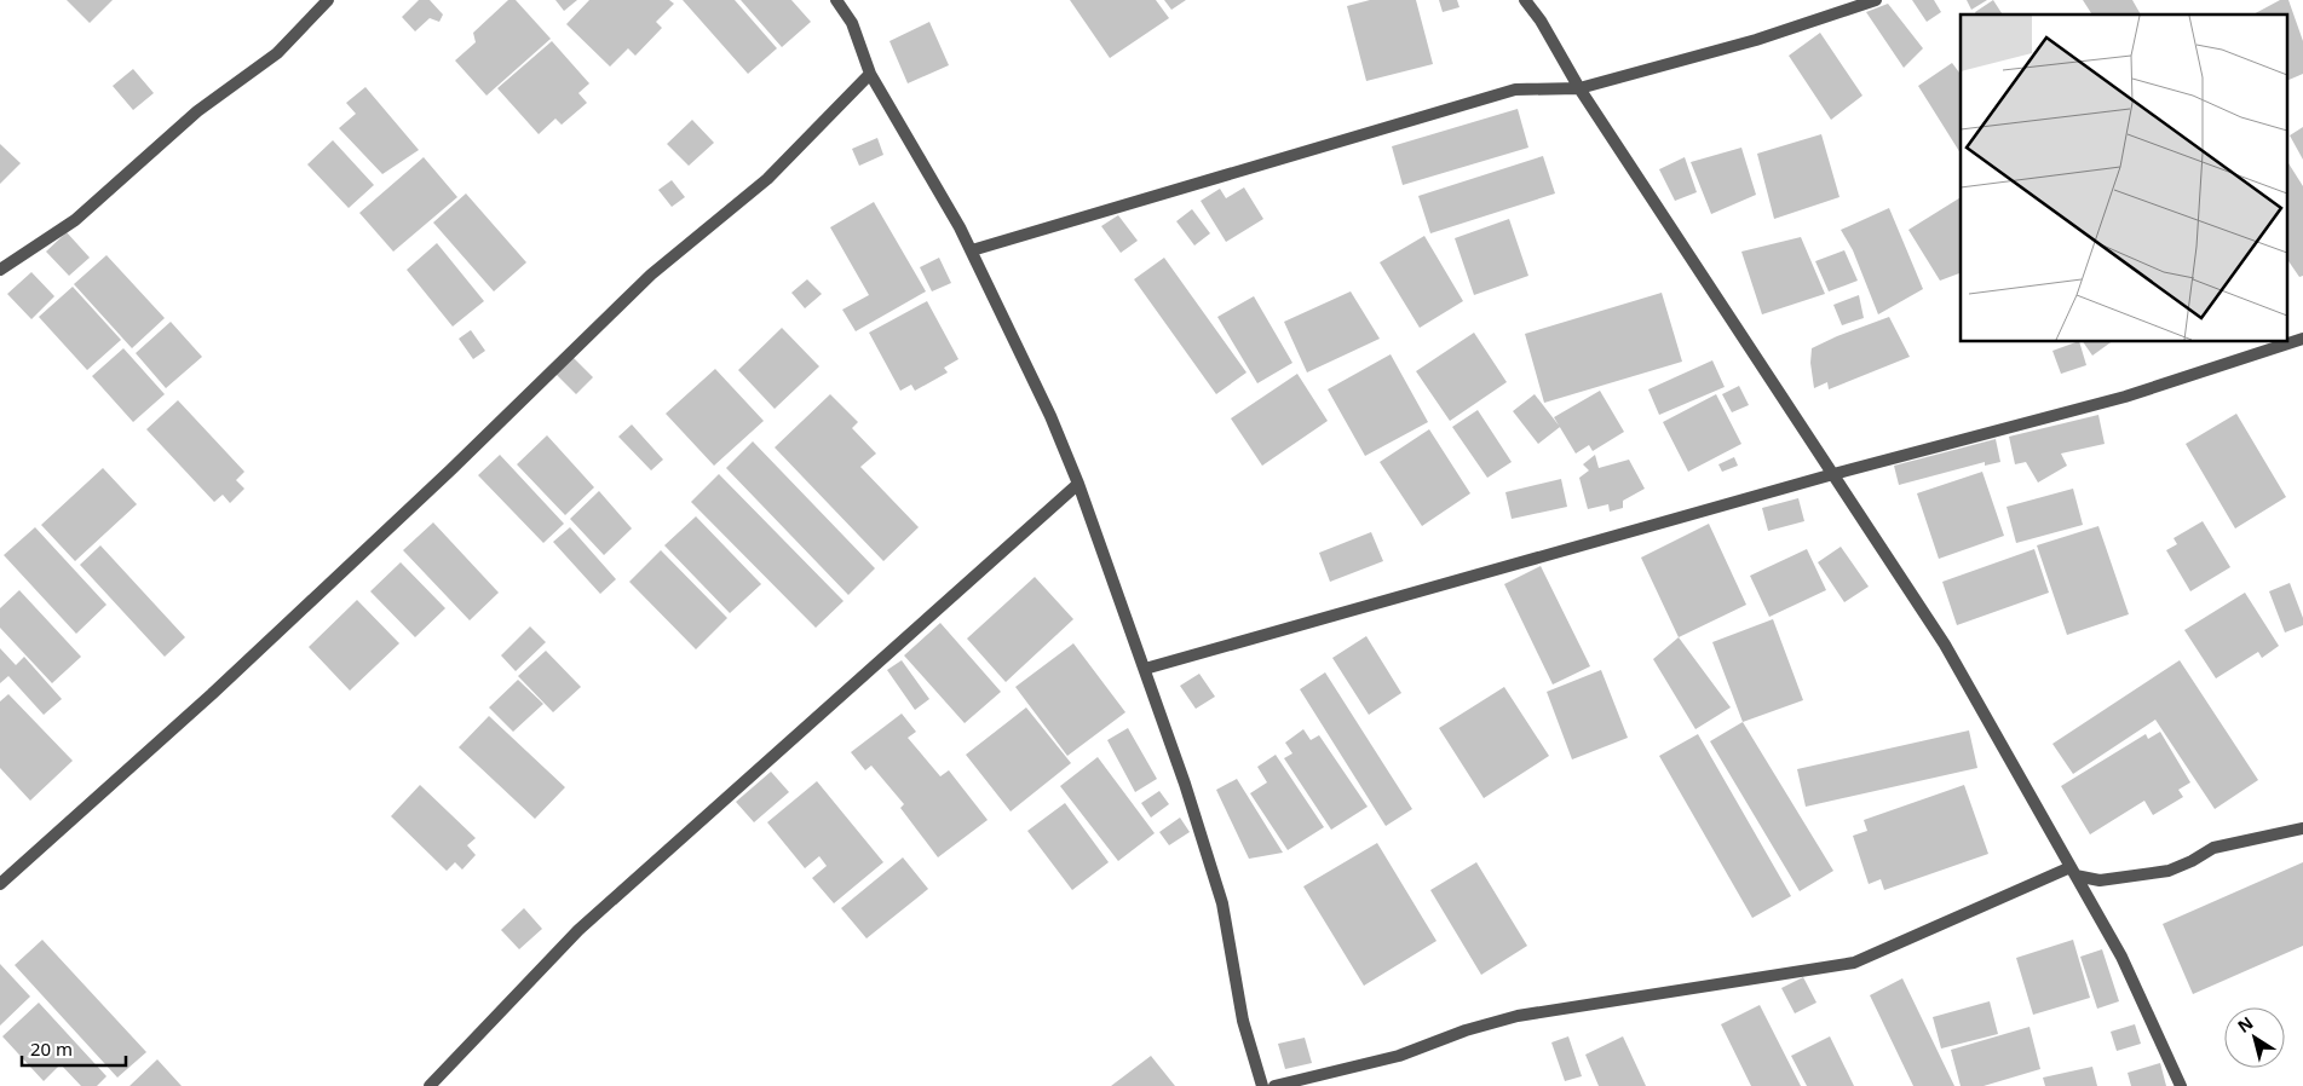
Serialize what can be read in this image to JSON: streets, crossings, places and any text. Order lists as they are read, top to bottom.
{
  "scale_bar": "20 m",
  "north": "top left"
}
